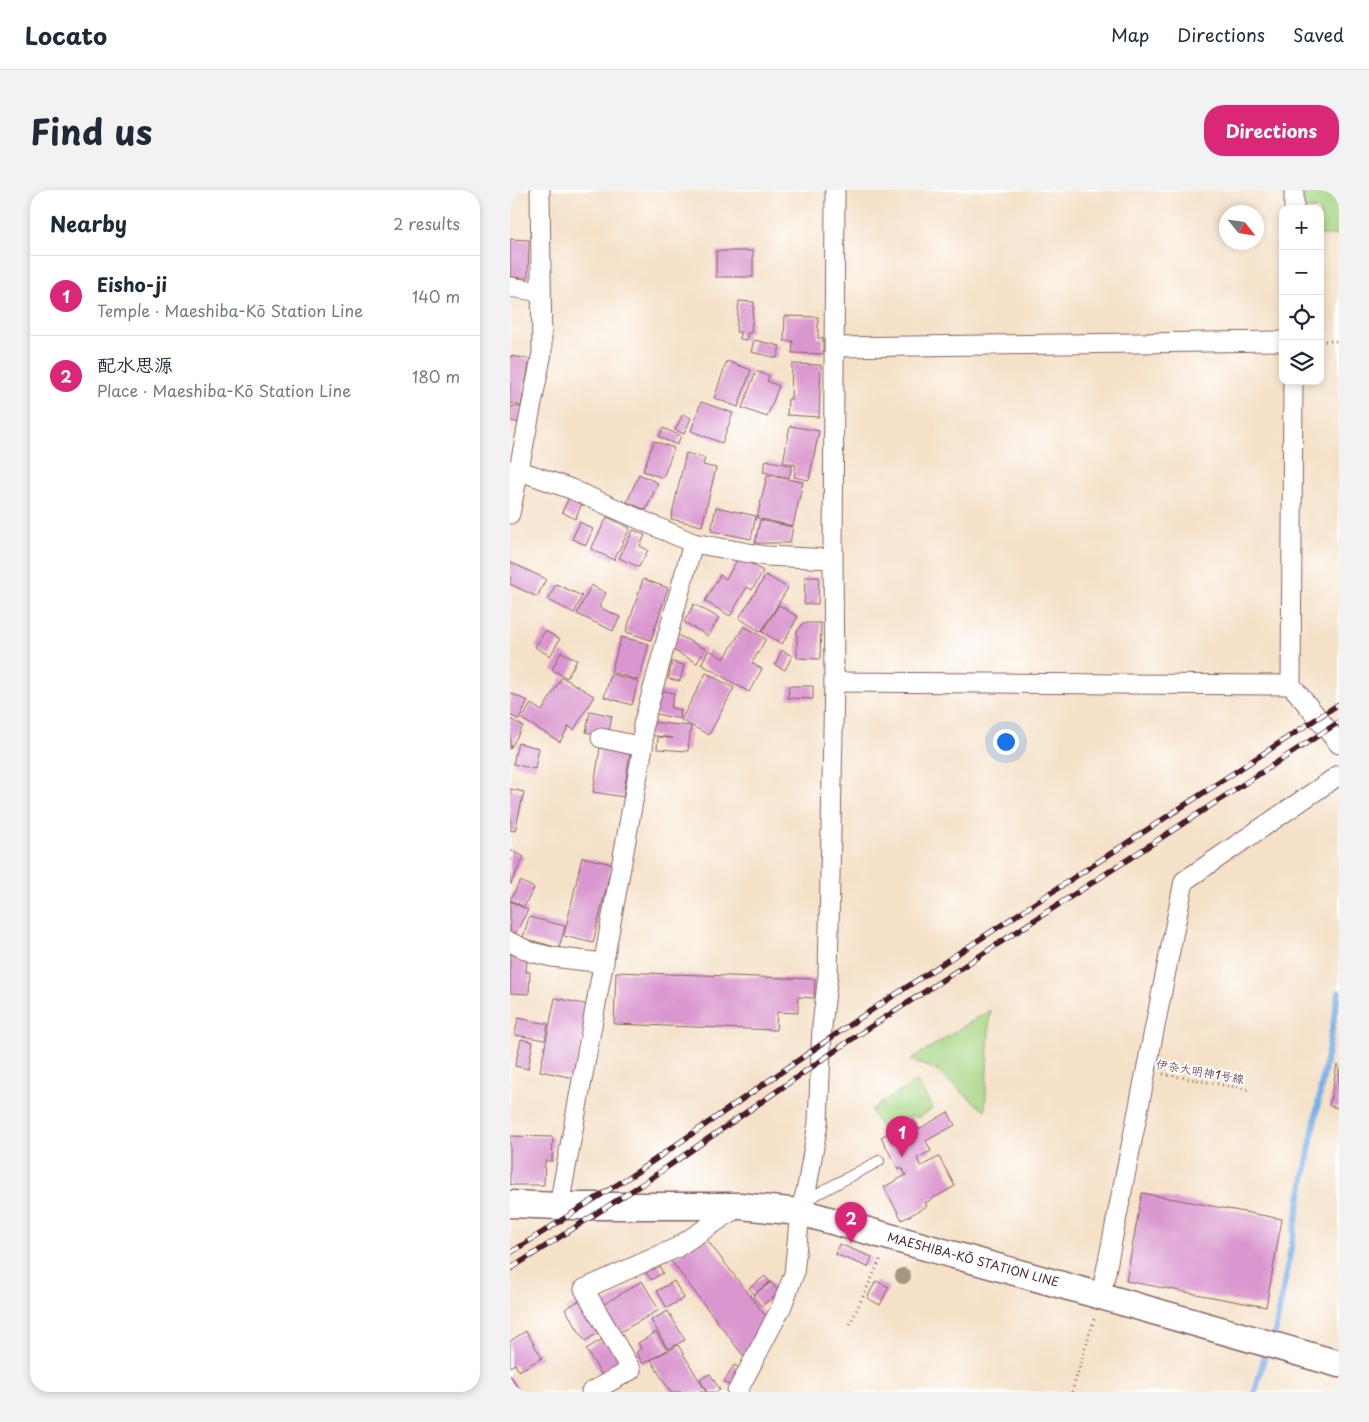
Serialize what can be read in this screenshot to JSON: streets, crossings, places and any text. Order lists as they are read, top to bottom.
{
  "streets": {
    "main road": ["MAESHIBA-KŌ STATION LINE"],
    "path": ["伊奈大明神1号線"]
  },
  "north": "bottom right",
  "page": {
    "header": "Locato",
    "nav": ["Map", "Directions", "Saved"],
    "title": "Find us",
    "buttons": "Directions",
    "heading": ["Nearby", "2 results"],
    "map_buttons": ["+", "−"],
    "list": [
      {
        "mark": "1",
        "name": "Eisho-ji",
        "note": "Temple · Maeshiba-Kō Station Line",
        "value": "140 m"
      },
      {
        "mark": "2",
        "name": "配水思源",
        "note": "Place · Maeshiba-Kō Station Line",
        "value": "180 m"
      }
    ],
    "pins": ["1", "2"]
  }
}
